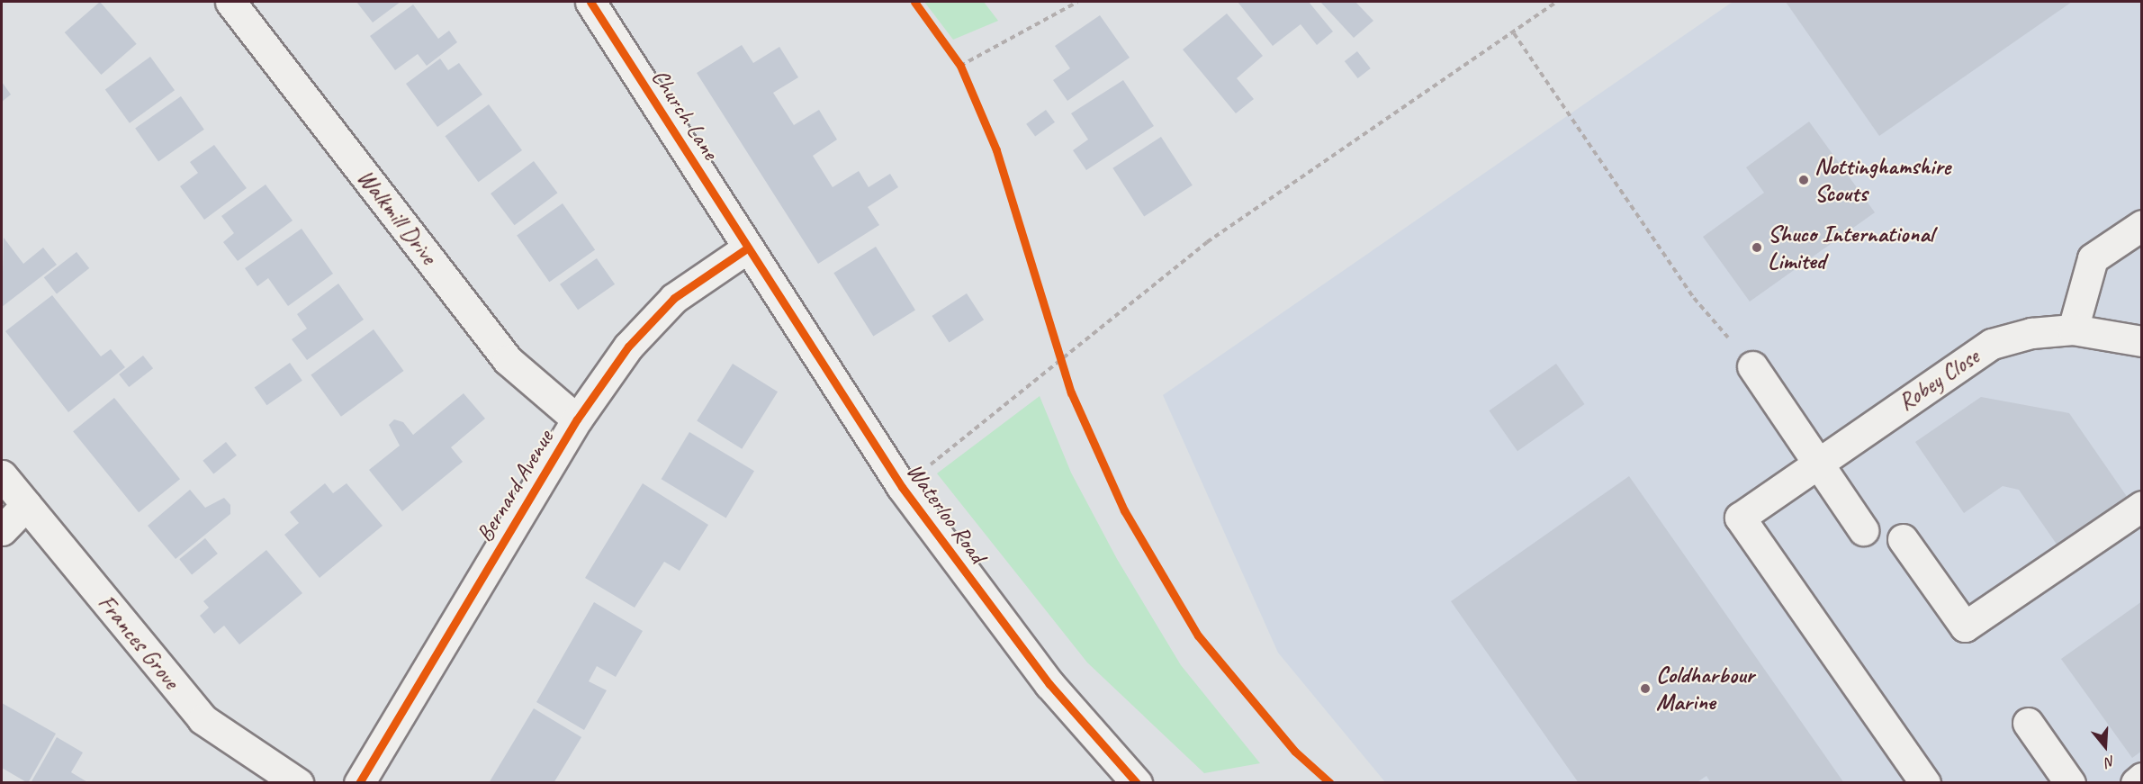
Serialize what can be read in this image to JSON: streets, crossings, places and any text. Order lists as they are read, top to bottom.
{
  "streets": {
    "street": [
      "Church Lane",
      "Walkmill Drive",
      "Robey Close",
      "Bernard Avenue",
      "Waterloo Road",
      "Frances Grove"
    ]
  },
  "crossings": [
    ["Church Lane", "Bernard Avenue"],
    ["Church Lane", "Waterloo Road"],
    ["Walkmill Drive", "Bernard Avenue"],
    ["Bernard Avenue", "Waterloo Road"]
  ],
  "places": ["Nottinghamshire Scouts", "Shuco International Limited", "Coldharbour Marine"],
  "north": "bottom"
}
